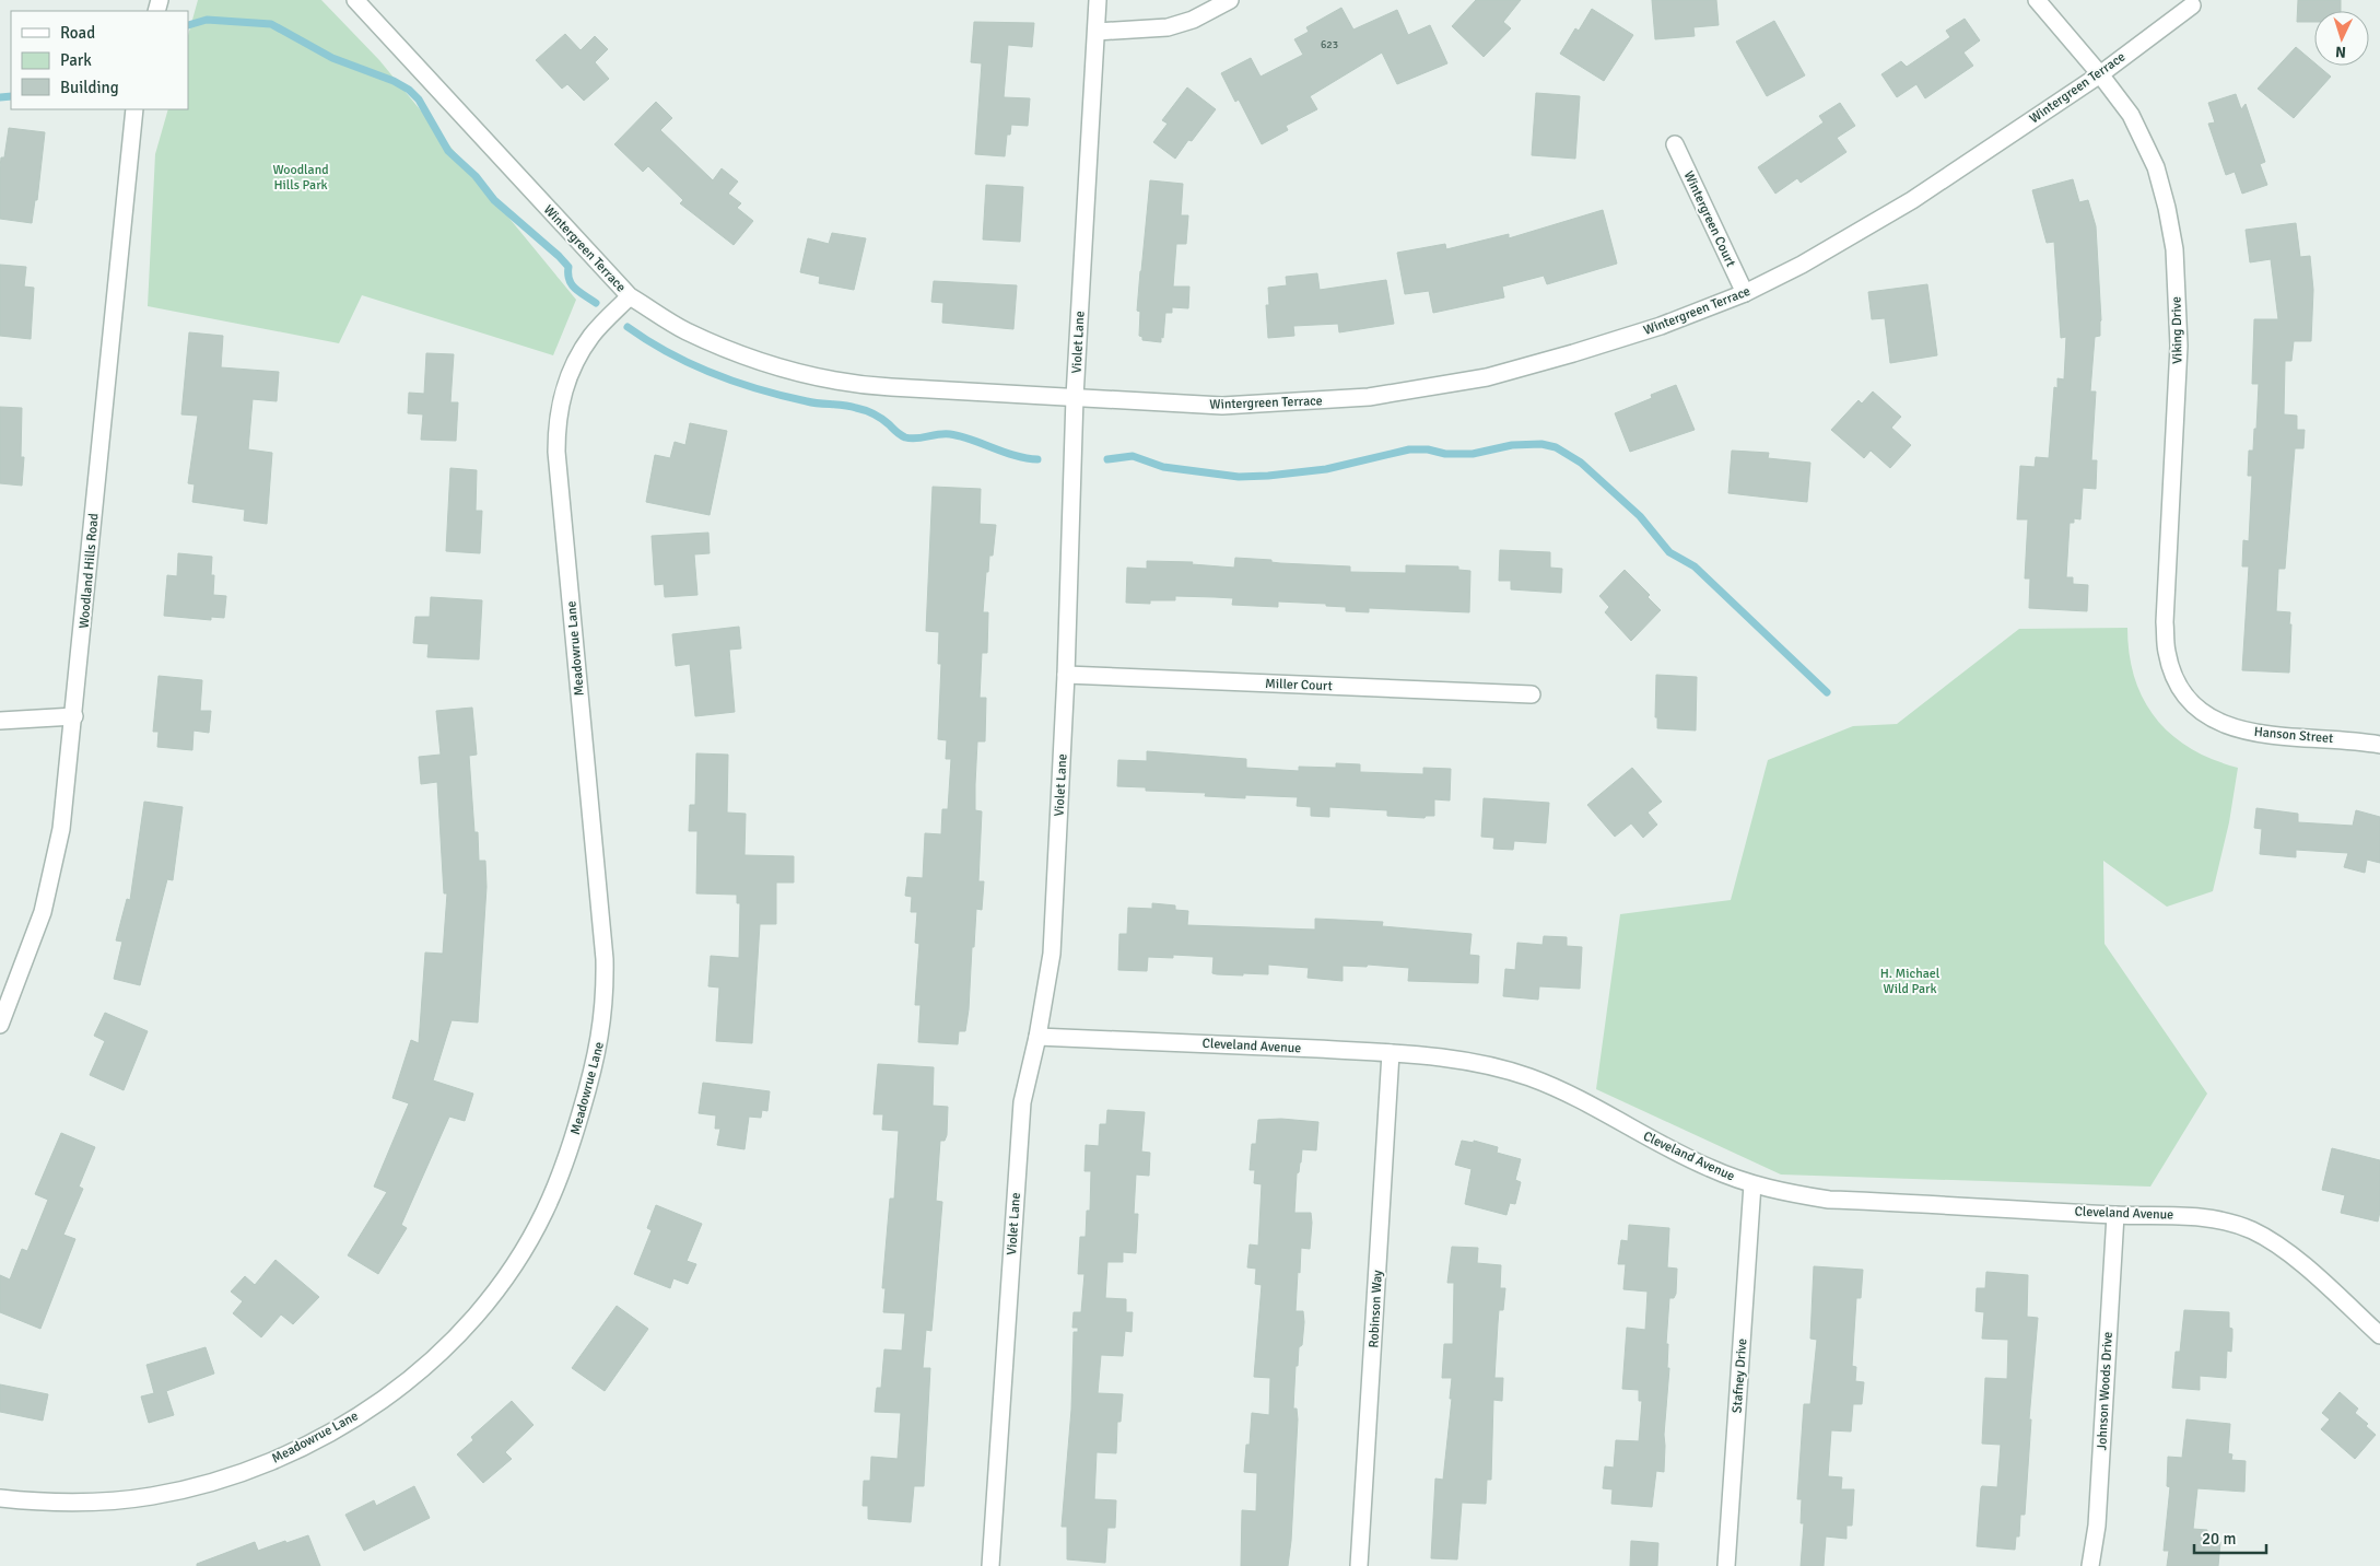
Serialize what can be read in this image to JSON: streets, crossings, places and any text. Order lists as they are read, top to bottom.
{
  "streets": {
    "street": [
      "Wintergreen Terrace",
      "Wintergreen Court",
      "Viking Drive",
      "Violet Lane",
      "Woodland Hills Road",
      "Meadowrue Lane",
      "Miller Court",
      "Hanson Street",
      "Cleveland Avenue",
      "Robinson Way",
      "Stafney Drive",
      "Johnson Woods Drive"
    ]
  },
  "crossings": [
    ["Wintergreen Terrace", "Wintergreen Court"],
    ["Wintergreen Terrace", "Viking Drive"],
    ["Wintergreen Terrace", "Violet Lane"],
    ["Wintergreen Terrace", "Meadowrue Lane"],
    ["Viking Drive", "Hanson Street"],
    ["Violet Lane", "Miller Court"],
    ["Violet Lane", "Cleveland Avenue"],
    ["Cleveland Avenue", "Robinson Way"],
    ["Cleveland Avenue", "Stafney Drive"],
    ["Cleveland Avenue", "Johnson Woods Drive"]
  ],
  "parks": ["Woodland Hills Park", "H. Michael Wild Park"],
  "house_numbers": ["623"],
  "legend": ["Road", "Park", "Building"],
  "scale_bar": "20 m",
  "north": "bottom"
}
